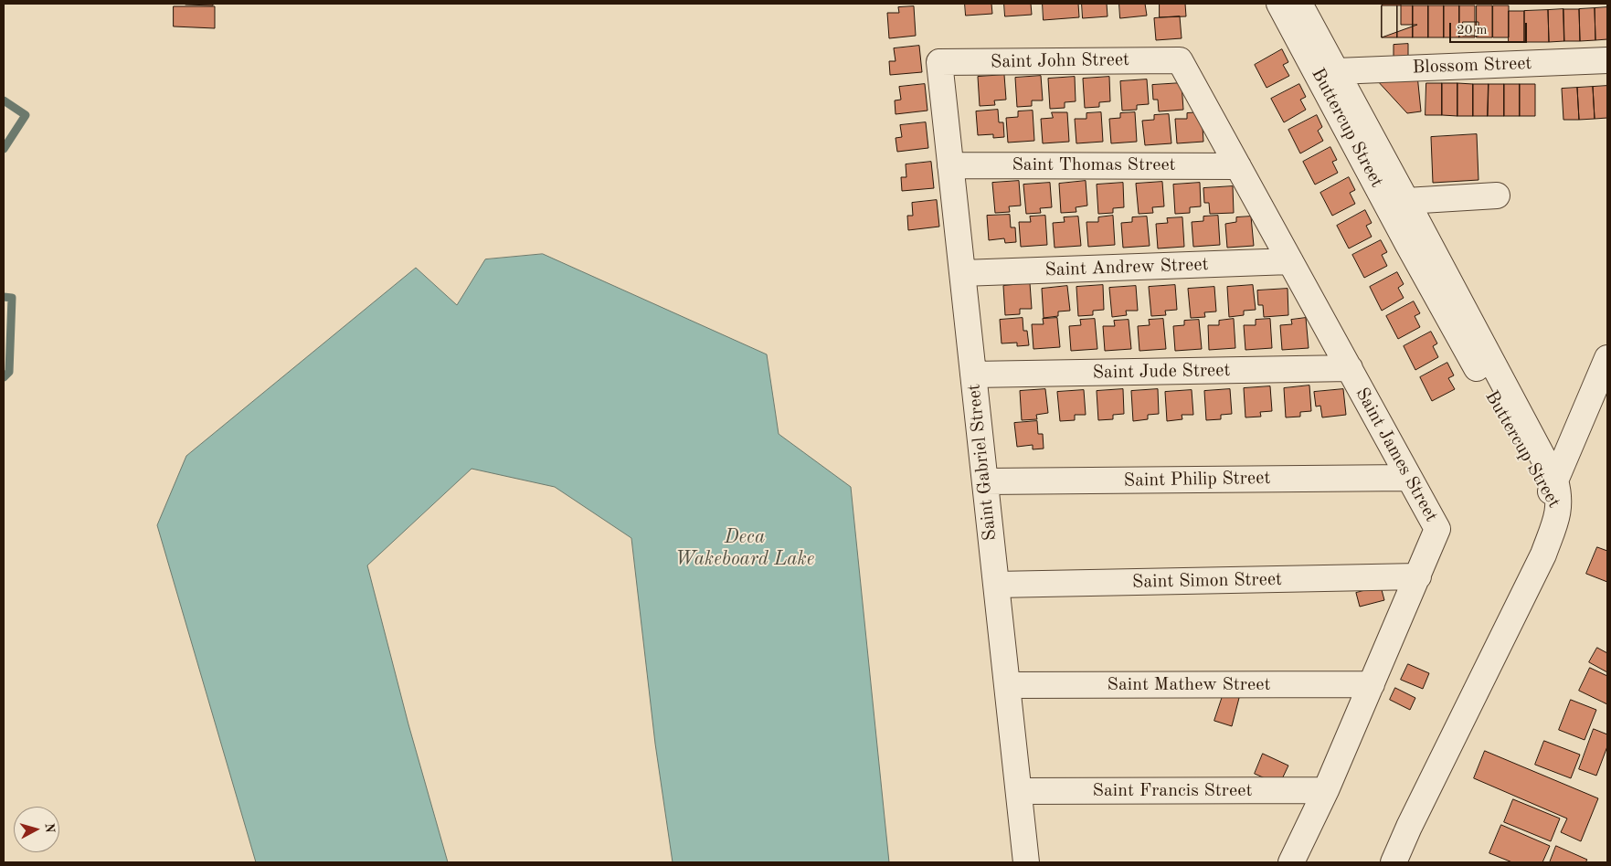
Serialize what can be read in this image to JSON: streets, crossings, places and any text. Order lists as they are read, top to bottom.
{
  "streets": {
    "street": [
      "Saint John Street",
      "Blossom Street",
      "Buttercup Street",
      "Saint Thomas Street",
      "Saint Andrew Street",
      "Saint Jude Street",
      "Saint James Street",
      "Saint Gabriel Street",
      "Saint Philip Street",
      "Saint Simon Street",
      "Saint Mathew Street",
      "Saint Francis Street"
    ]
  },
  "crossings": [
    ["Saint John Street", "Saint James Street"],
    ["Saint John Street", "Saint Gabriel Street"],
    ["Blossom Street", "Buttercup Street"],
    ["Saint Thomas Street", "Saint James Street"],
    ["Saint Thomas Street", "Saint Gabriel Street"],
    ["Saint Andrew Street", "Saint James Street"],
    ["Saint Andrew Street", "Saint Gabriel Street"],
    ["Saint Jude Street", "Saint James Street"],
    ["Saint Jude Street", "Saint Gabriel Street"],
    ["Saint James Street", "Saint Philip Street"],
    ["Saint James Street", "Saint Simon Street"],
    ["Saint James Street", "Saint Mathew Street"],
    ["Saint James Street", "Saint Francis Street"],
    ["Saint Gabriel Street", "Saint Philip Street"],
    ["Saint Gabriel Street", "Saint Simon Street"],
    ["Saint Gabriel Street", "Saint Mathew Street"],
    ["Saint Gabriel Street", "Saint Francis Street"]
  ],
  "water": ["Deca Wakeboard Lake"],
  "scale_bar": "20 m",
  "north": "right"
}
